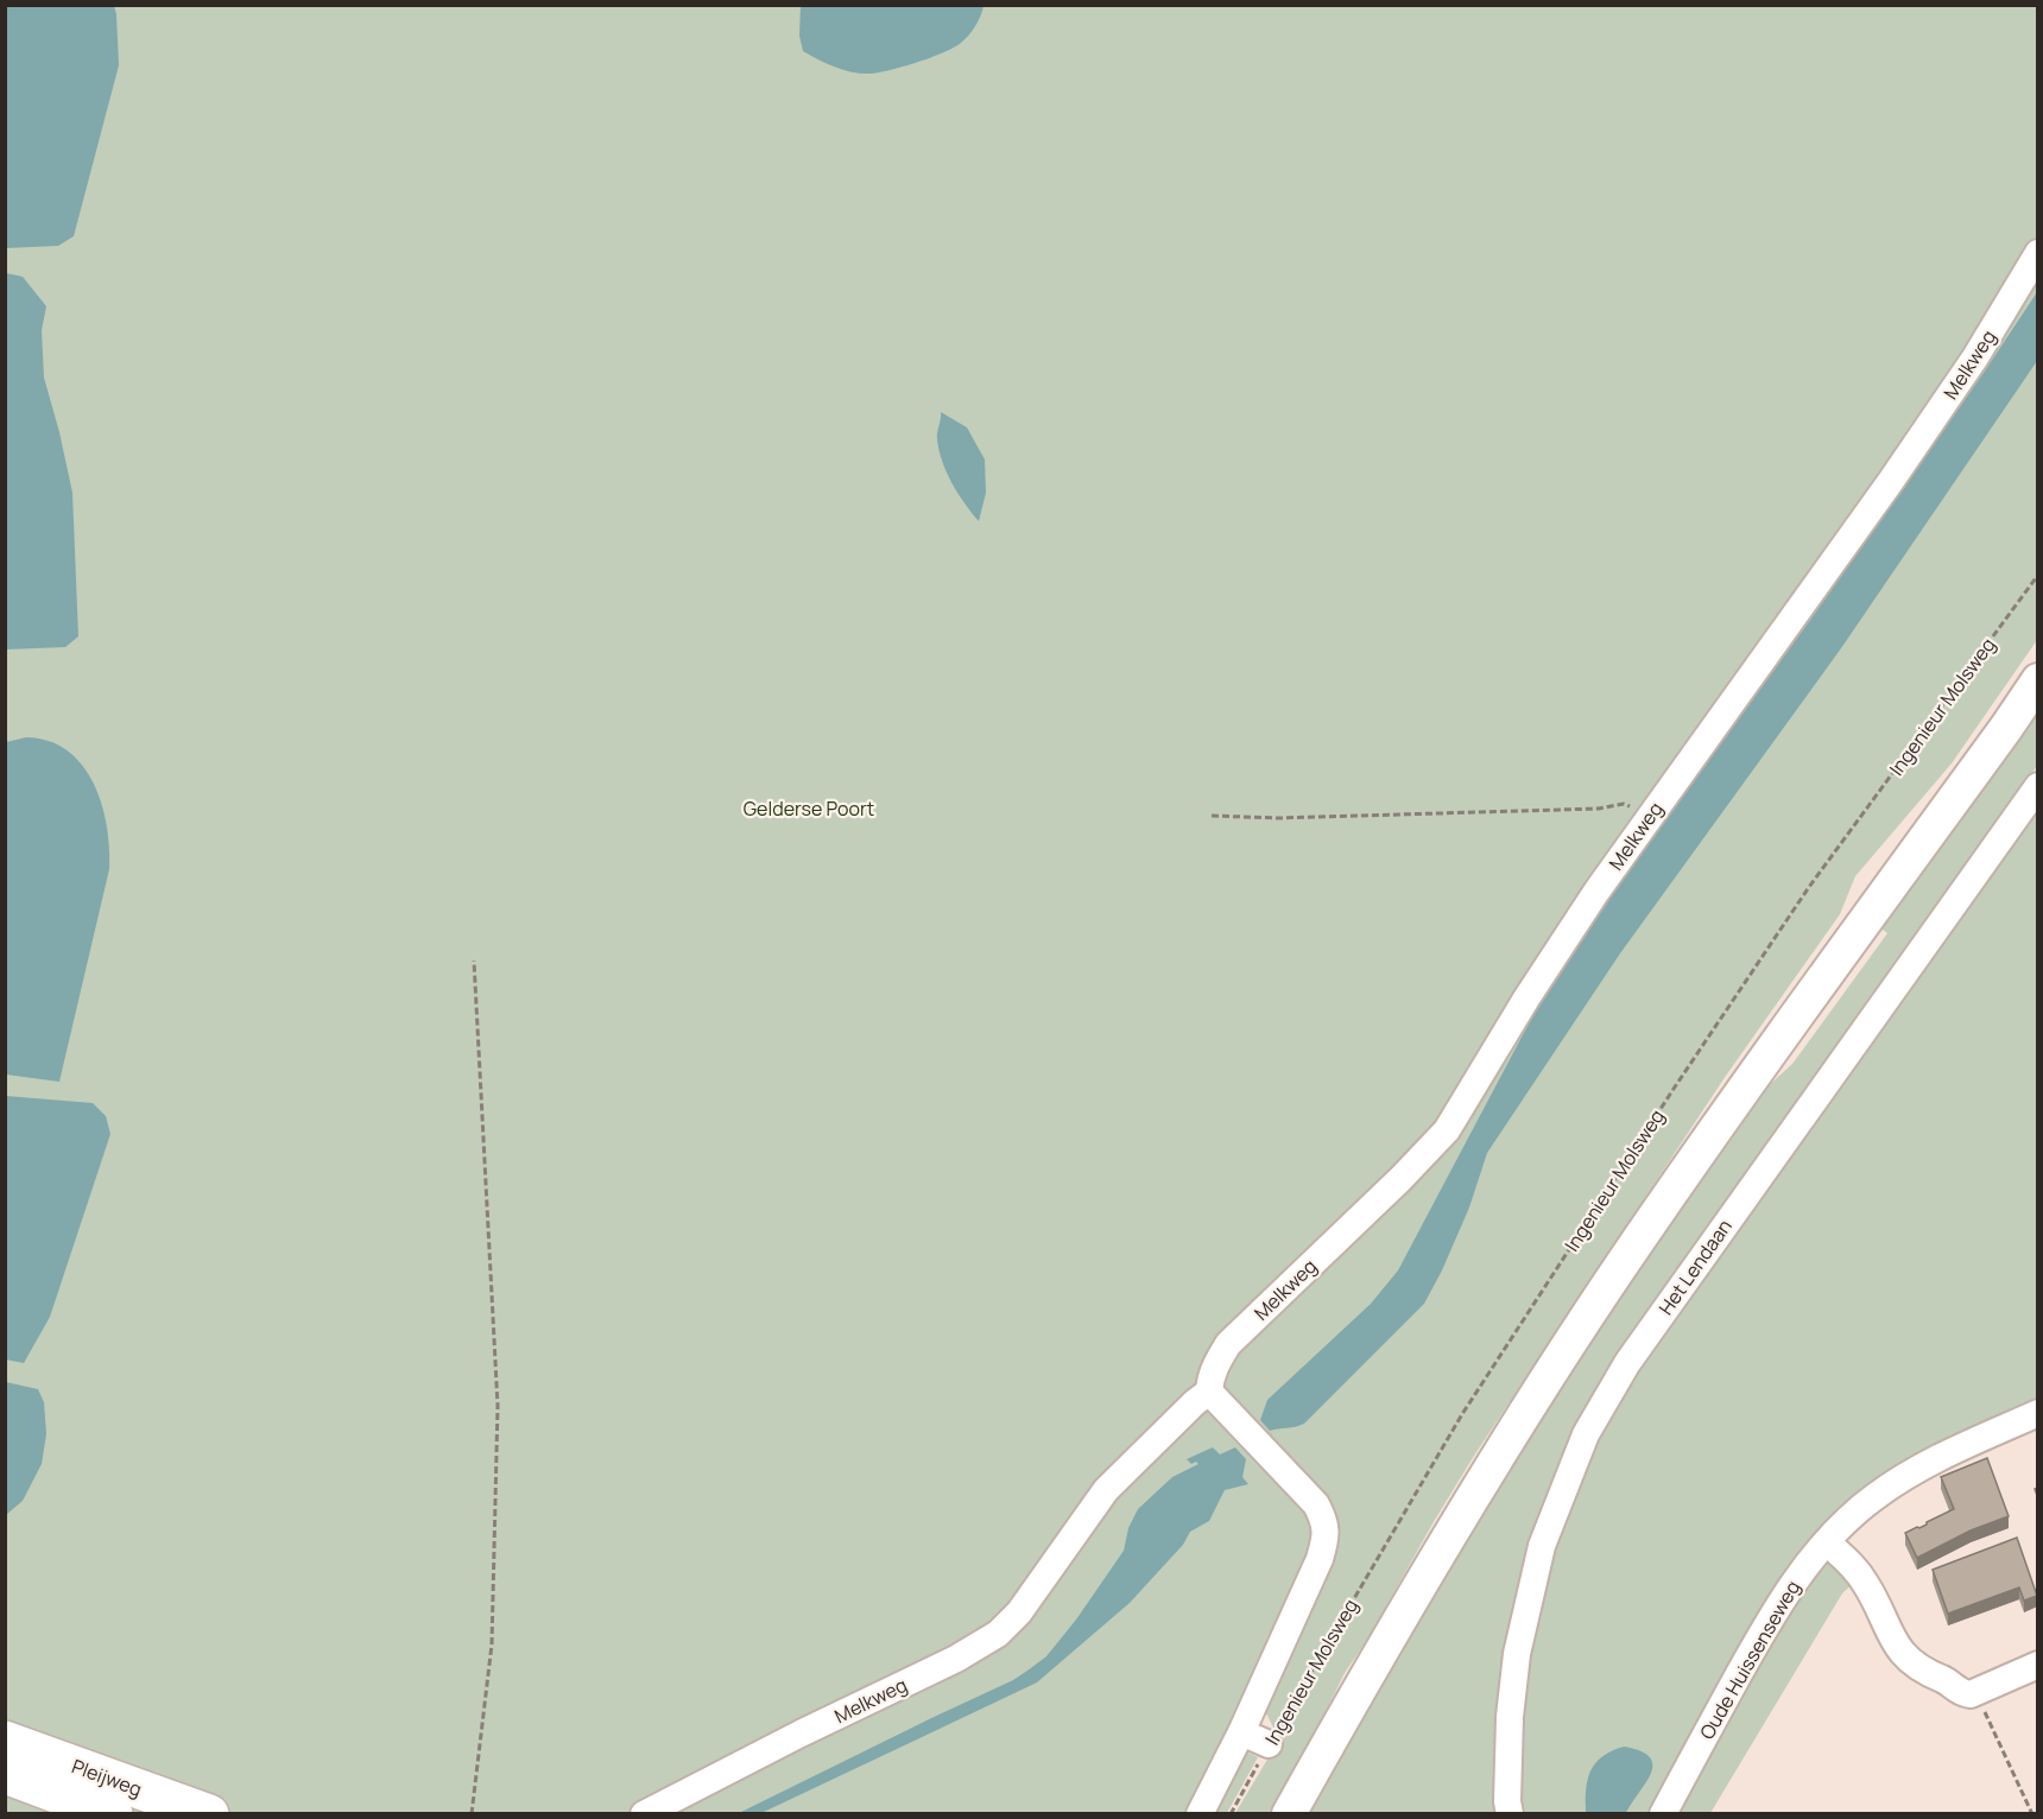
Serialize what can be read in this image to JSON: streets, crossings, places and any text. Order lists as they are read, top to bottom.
{
  "streets": {
    "highway": ["Pleijweg"],
    "street": ["Melkweg", "Het Lendaan", "Oude Huissenseweg"],
    "path": ["Ingenieur Molsweg"]
  },
  "parks": ["Gelderse Poort"]
}
